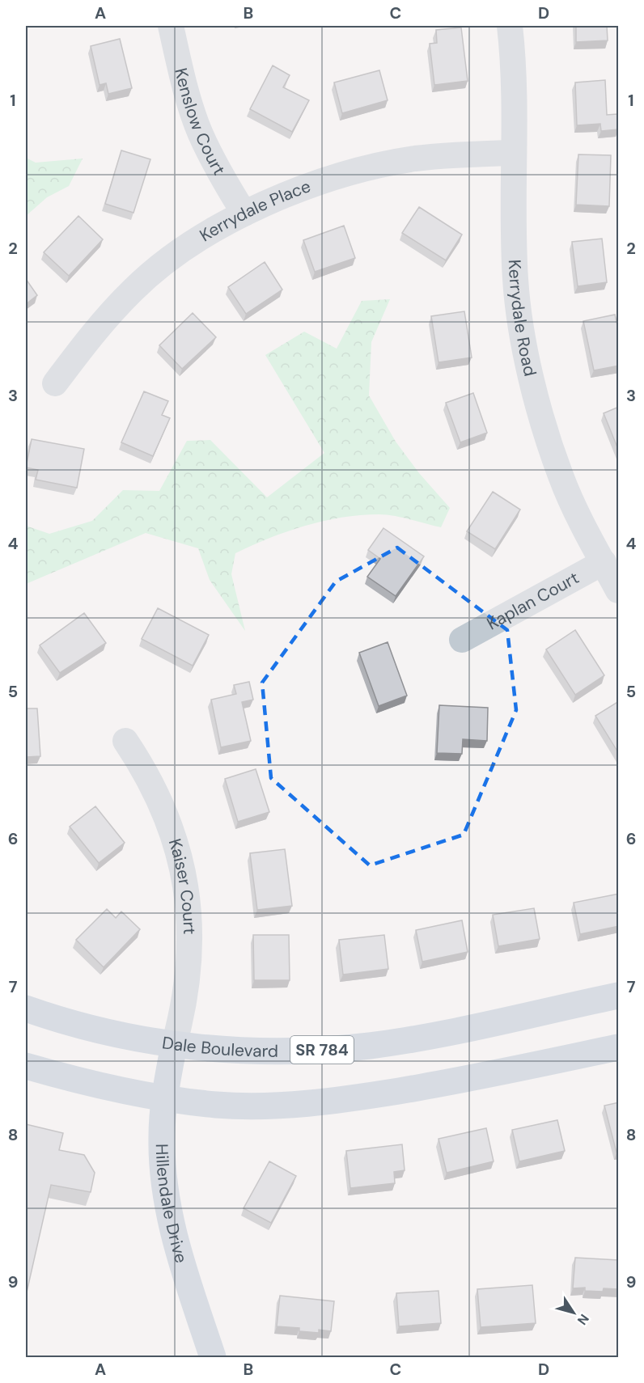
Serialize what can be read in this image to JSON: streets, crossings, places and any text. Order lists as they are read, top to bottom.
{
  "streets": {
    "main road": ["Dale Boulevard", "SR 784", "Hillendale Drive"],
    "street": [
      "Kenslow Court",
      "Kerrydale Place",
      "Kerrydale Road",
      "Kaplan Court",
      "Kaiser Court"
    ]
  },
  "crossings": [
    ["Kenslow Court", "Kerrydale Place"],
    ["Kerrydale Place", "Kerrydale Road"],
    ["Kerrydale Road", "Kaplan Court"],
    ["Kaiser Court", "Dale Boulevard"],
    ["Kaiser Court", "Hillendale Drive"],
    ["Dale Boulevard", "Hillendale Drive"]
  ],
  "north": "bottom right",
  "grid": {
    "columns": [
      "A",
      "B",
      "C",
      "D"
    ],
    "rows": [
      "1",
      "2",
      "3",
      "4",
      "5",
      "6",
      "7",
      "8",
      "9"
    ]
  }
}
